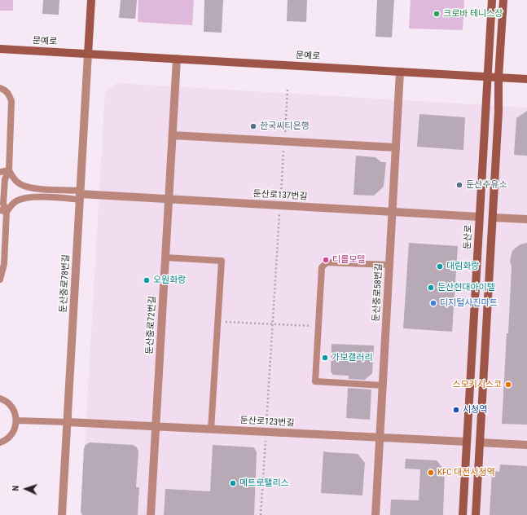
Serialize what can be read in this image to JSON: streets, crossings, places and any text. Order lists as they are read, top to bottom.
{
  "streets": {
    "main road": ["문예로", "둔산로"],
    "street": [
      "둔산로137번길",
      "둔산중로78번길",
      "둔산중로58번길",
      "둔산중로72번길",
      "둔산로123번길"
    ]
  },
  "crossings": [
    ["문예로", "둔산로"],
    ["문예로", "둔산중로78번길"],
    ["문예로", "둔산중로58번길"],
    ["문예로", "둔산중로72번길"],
    ["둔산로137번길", "둔산로"],
    ["둔산로137번길", "둔산중로78번길"],
    ["둔산로137번길", "둔산중로58번길"],
    ["둔산로137번길", "둔산중로72번길"],
    ["둔산로", "둔산로123번길"],
    ["둔산중로78번길", "둔산로123번길"],
    ["둔산중로58번길", "둔산로123번길"],
    ["둔산중로72번길", "둔산로123번길"]
  ],
  "places": [
    "크로바 테니스장",
    "한국씨티은행",
    "둔산주유소",
    "티롤모텔",
    "대림화랑",
    "오원화랑",
    "둔산현대아이텔",
    "디지털사진마트",
    "가보갤러리",
    "스모키시스코",
    "시청역",
    "KFC 대전시청역",
    "메트로팰리스"
  ],
  "north": "left"
}
